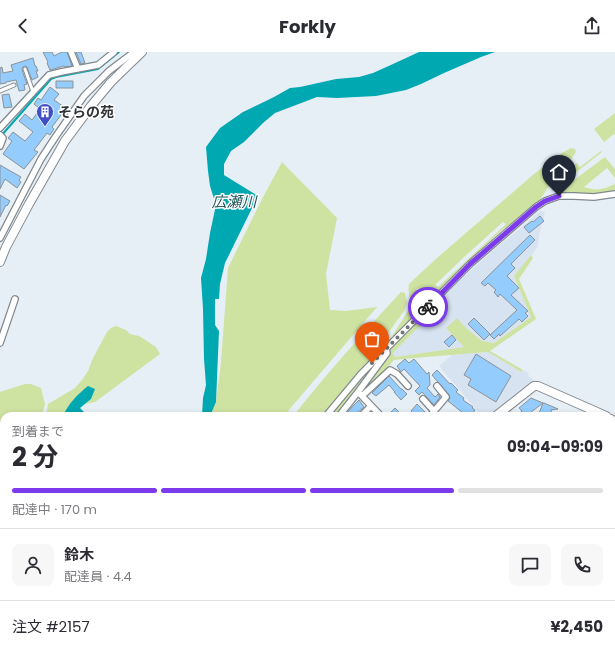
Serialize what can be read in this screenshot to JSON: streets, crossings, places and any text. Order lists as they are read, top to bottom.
{
  "water": ["広瀬川"],
  "places": {
    "building": ["そらの苑"]
  },
  "page": {
    "header": "Forkly",
    "heading": ["2 分", "到着まで", "09:04–09:09"],
    "panel": [
      "鈴木",
      "配達員 · 4.4",
      "注文 #2157",
      "¥2,450"
    ],
    "bar": "配達中 · 170 m"
  }
}
